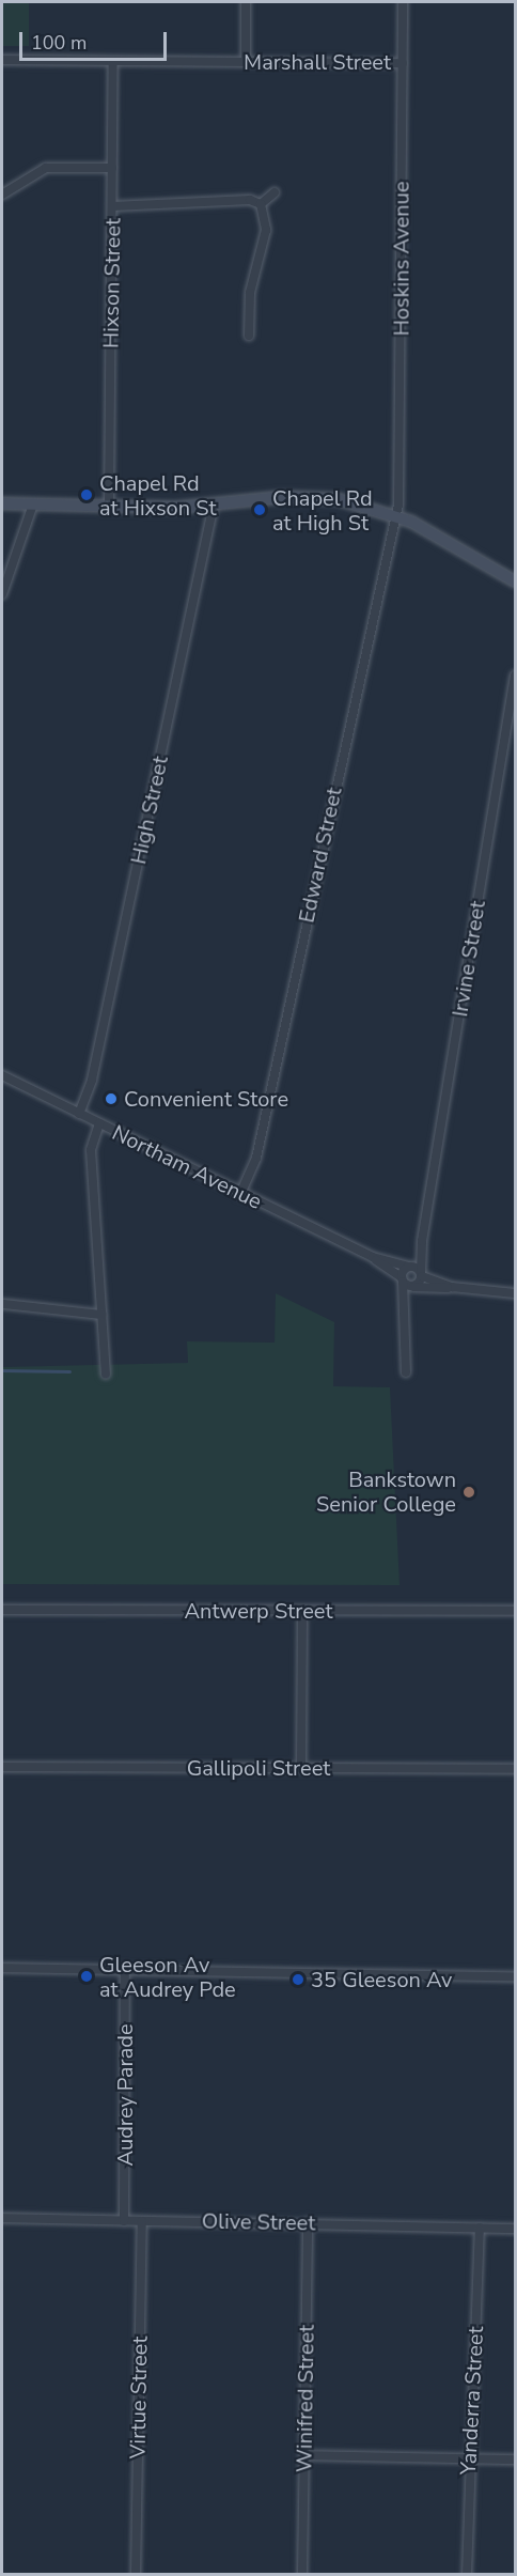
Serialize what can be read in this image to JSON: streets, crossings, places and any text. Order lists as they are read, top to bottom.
{
  "streets": {
    "street": [
      "Marshall Street",
      "Hoskins Avenue",
      "Hixson Street",
      "High Street",
      "Edward Street",
      "Irvine Street",
      "Northam Avenue",
      "Antwerp Street",
      "Gallipoli Street",
      "Audrey Parade",
      "Olive Street",
      "Virtue Street",
      "Winifred Street",
      "Yanderra Street"
    ]
  },
  "crossings": [
    ["Marshall Street", "Hoskins Avenue"],
    ["Marshall Street", "Hixson Street"],
    ["Hoskins Avenue", "Edward Street"],
    ["High Street", "Northam Avenue"],
    ["Edward Street", "Northam Avenue"],
    ["Irvine Street", "Northam Avenue"],
    ["Audrey Parade", "Olive Street"],
    ["Olive Street", "Virtue Street"],
    ["Olive Street", "Winifred Street"],
    ["Olive Street", "Yanderra Street"]
  ],
  "places": [
    "Chapel Rd at Hixson St",
    "Chapel Rd at High St",
    "Convenient Store",
    "Bankstown Senior College",
    "Gleeson Av at Audrey Pde",
    "35 Gleeson Av"
  ],
  "scale_bar": "100 m"
}
